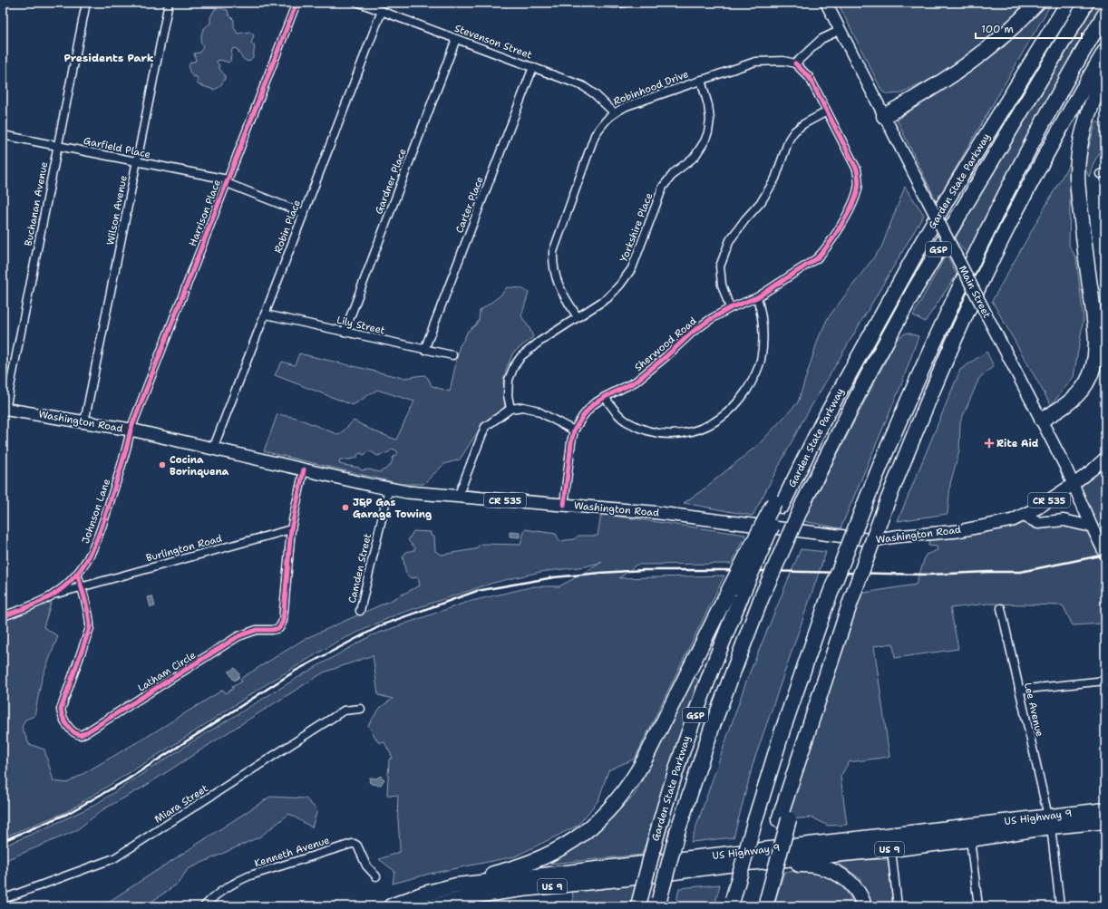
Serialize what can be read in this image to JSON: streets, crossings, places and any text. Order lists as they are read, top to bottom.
{
  "streets": {
    "highway": [
      "Garden State Parkway",
      "GSP",
      "US Highway 9",
      "US 9"
    ],
    "main road": ["Main Street", "Washington Road", "CR 535"],
    "street": [
      "Stevenson Street",
      "Robinhood Drive",
      "Garfield Place",
      "Gardner Place",
      "Buchanan Avenue",
      "Carter Place",
      "Wilson Avenue",
      "Harrison Place",
      "Robin Place",
      "Yorkshire Place",
      "Lily Street",
      "Sherwood Road",
      "Johnson Lane",
      "Burlington Road",
      "Camden Street",
      "Latham Circle",
      "Lee Avenue",
      "Miara Street",
      "Kenneth Avenue"
    ]
  },
  "crossings": [
    ["Stevenson Street", "Robinhood Drive"],
    ["Stevenson Street", "Gardner Place"],
    ["Stevenson Street", "Carter Place"],
    ["Stevenson Street", "Robin Place"],
    ["Robinhood Drive", "Yorkshire Place"],
    ["Robinhood Drive", "Sherwood Road"],
    ["Garfield Place", "Buchanan Avenue"],
    ["Garfield Place", "Wilson Avenue"],
    ["Garfield Place", "Harrison Place"],
    ["Garfield Place", "Robin Place"],
    ["Gardner Place", "Lily Street"],
    ["Buchanan Avenue", "Washington Road"],
    ["Carter Place", "Lily Street"],
    ["Wilson Avenue", "Washington Road"],
    ["Harrison Place", "Washington Road"],
    ["Harrison Place", "Johnson Lane"],
    ["Robin Place", "Lily Street"],
    ["Robin Place", "Washington Road"],
    ["Main Street", "Washington Road"],
    ["Sherwood Road", "Washington Road"],
    ["Washington Road", "Johnson Lane"],
    ["Washington Road", "Camden Street"],
    ["Washington Road", "Latham Circle"],
    ["Johnson Lane", "Burlington Road"],
    ["Johnson Lane", "Latham Circle"],
    ["Burlington Road", "Latham Circle"],
    ["Lee Avenue", "US Highway 9"]
  ],
  "districts": ["Presidents Park"],
  "places": {
    "health": ["Rite Aid"],
    "other": ["Cocina Borinquena", "J&P Gas Garage Towing"]
  },
  "scale_bar": "100 m"
}
